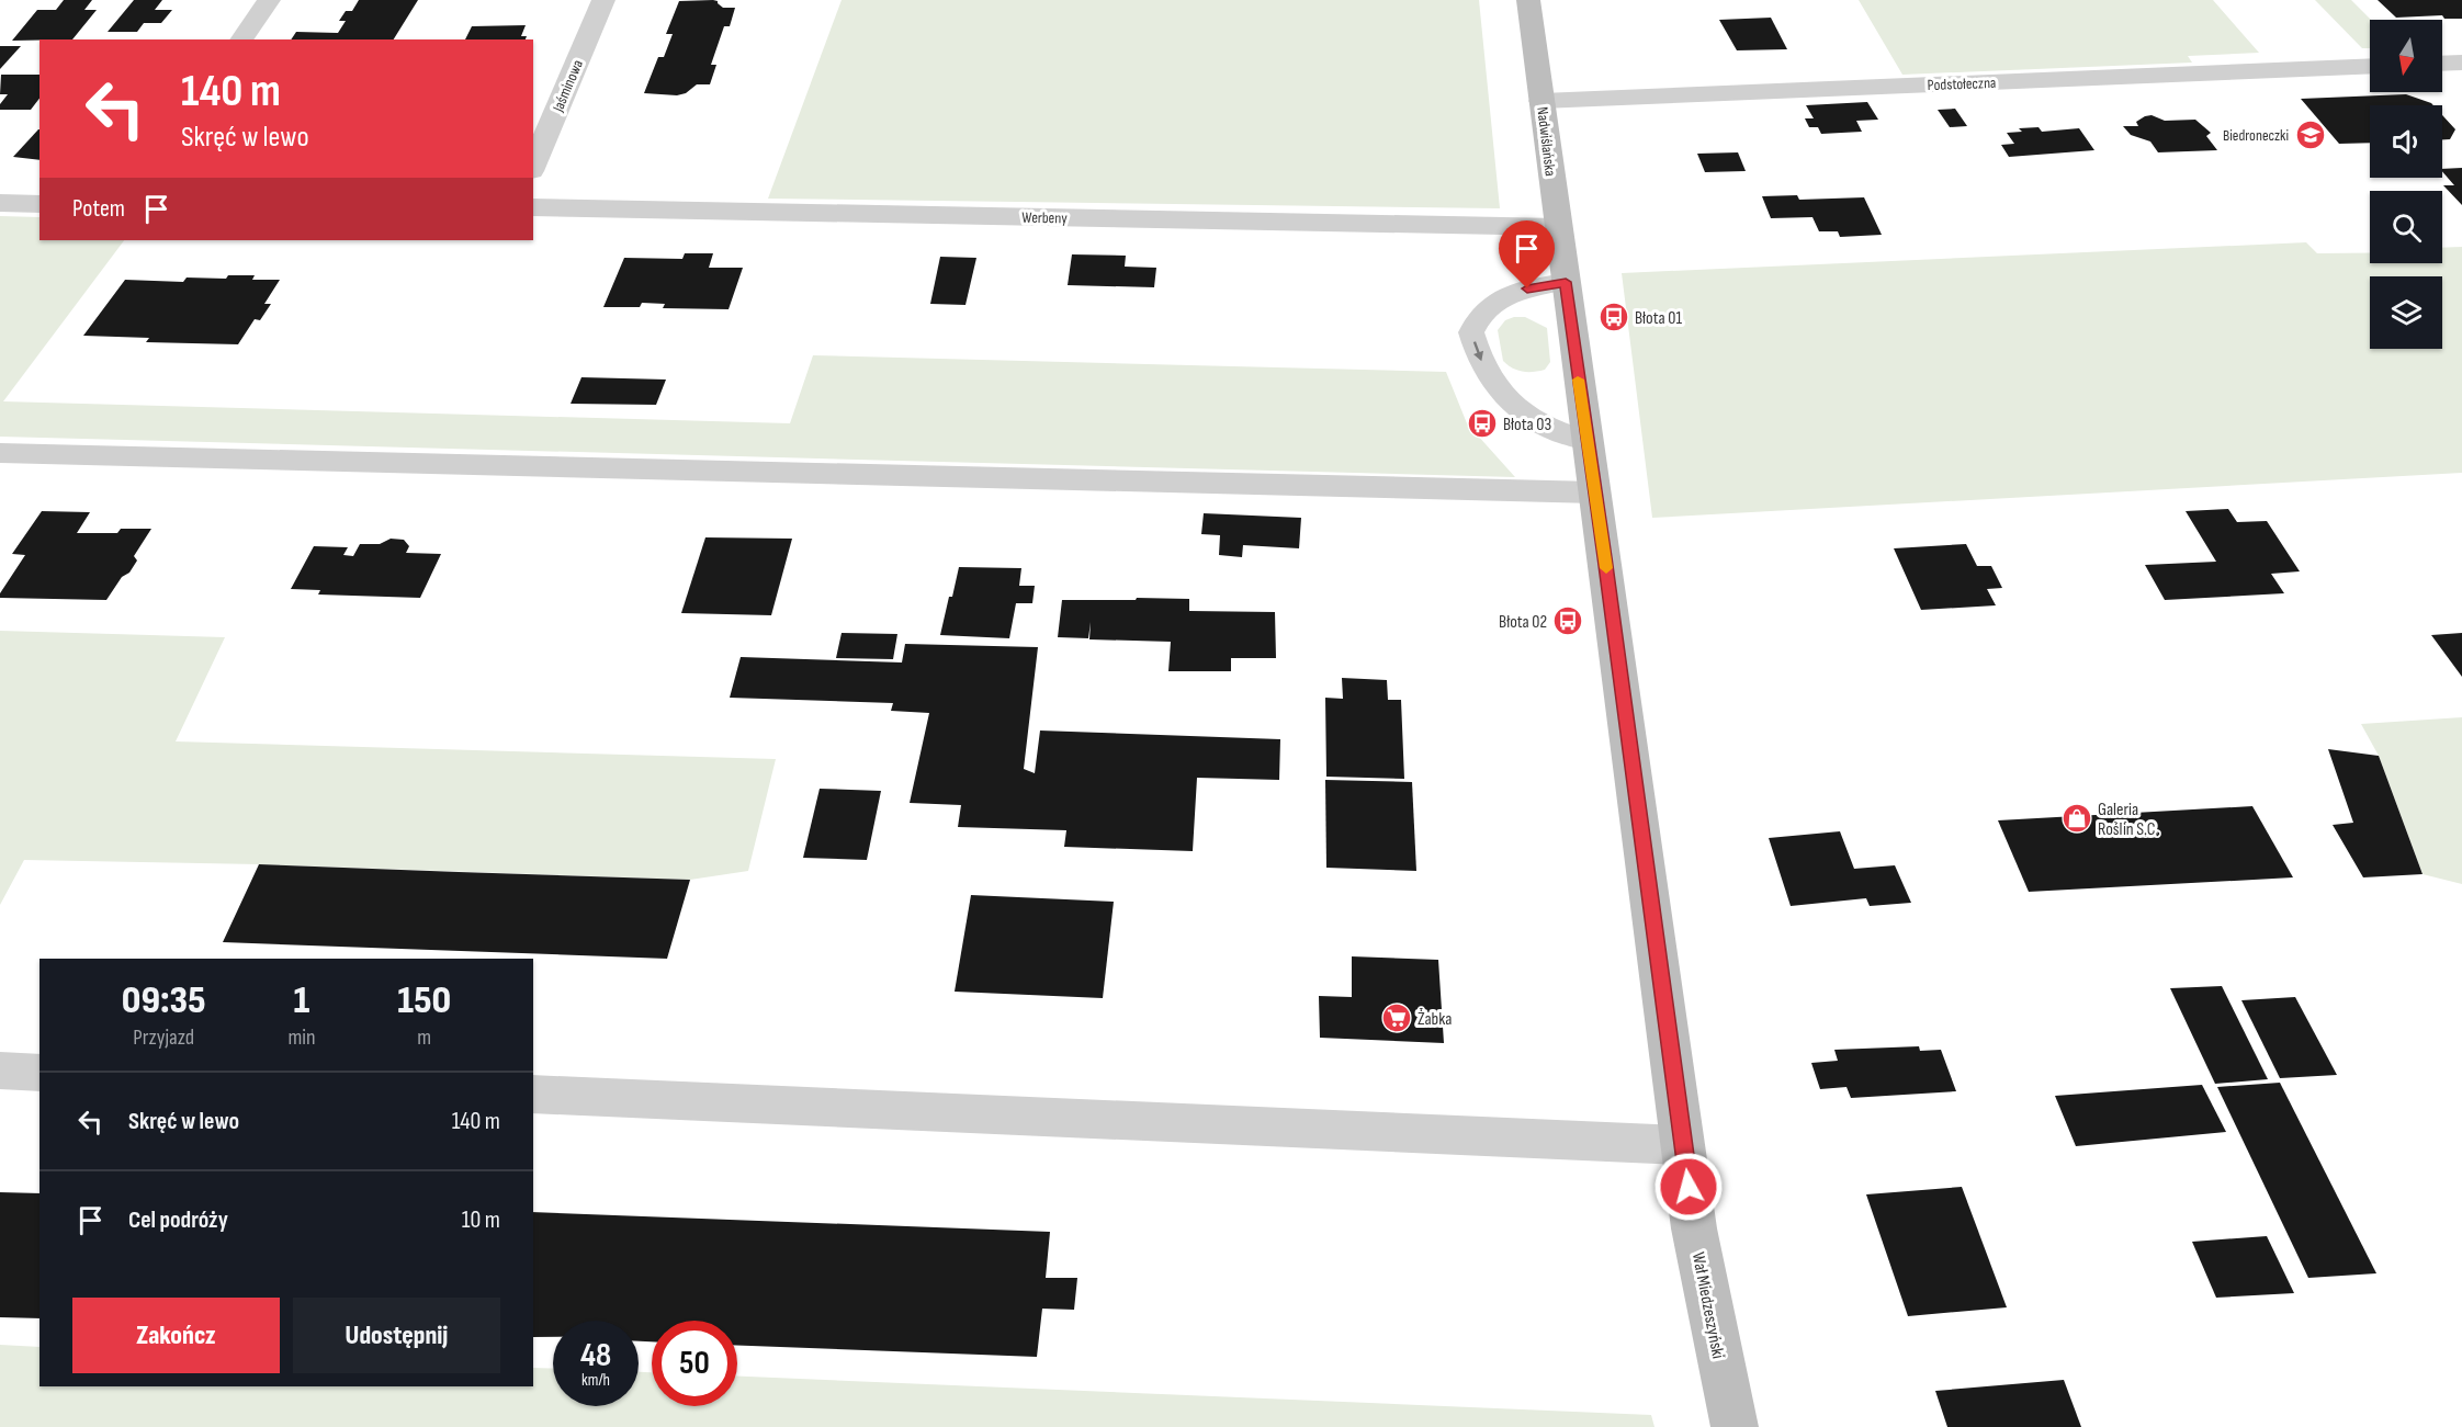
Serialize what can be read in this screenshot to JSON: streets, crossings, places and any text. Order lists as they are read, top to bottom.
{
  "streets": {
    "main road": ["Nadwiślańska", "Wał Miedzeszyński"],
    "street": ["Podstołeczna", "Jaśminowa", "Werbeny"]
  },
  "crossings": [
    ["Podstołeczna", "Nadwiślańska"],
    ["Nadwiślańska", "Werbeny"],
    ["Nadwiślańska", "Wał Miedzeszyński"]
  ],
  "places": {
    "school or university": ["Biedroneczki"],
    "bus stop": ["Błota 01", "Błota 03", "Błota 02"],
    "shop": ["Galeria Roślin S.C."],
    "supermarket": ["Żabka"]
  },
  "north": "bottom",
  "page": {
    "turn": ["140 m", "Skręć w lewo"],
    "then": "Potem",
    "eta": [
      "09:35",
      "Przyjazd",
      "1",
      "min",
      "150",
      "m"
    ],
    "list": [
      {
        "name": "Skręć w lewo",
        "value": "140 m"
      },
      {
        "name": "Cel podróży",
        "value": "10 m"
      }
    ],
    "buttons": ["Zakończ", "Udostępnij"],
    "speed": "48 km/h",
    "limit": "50"
  }
}
